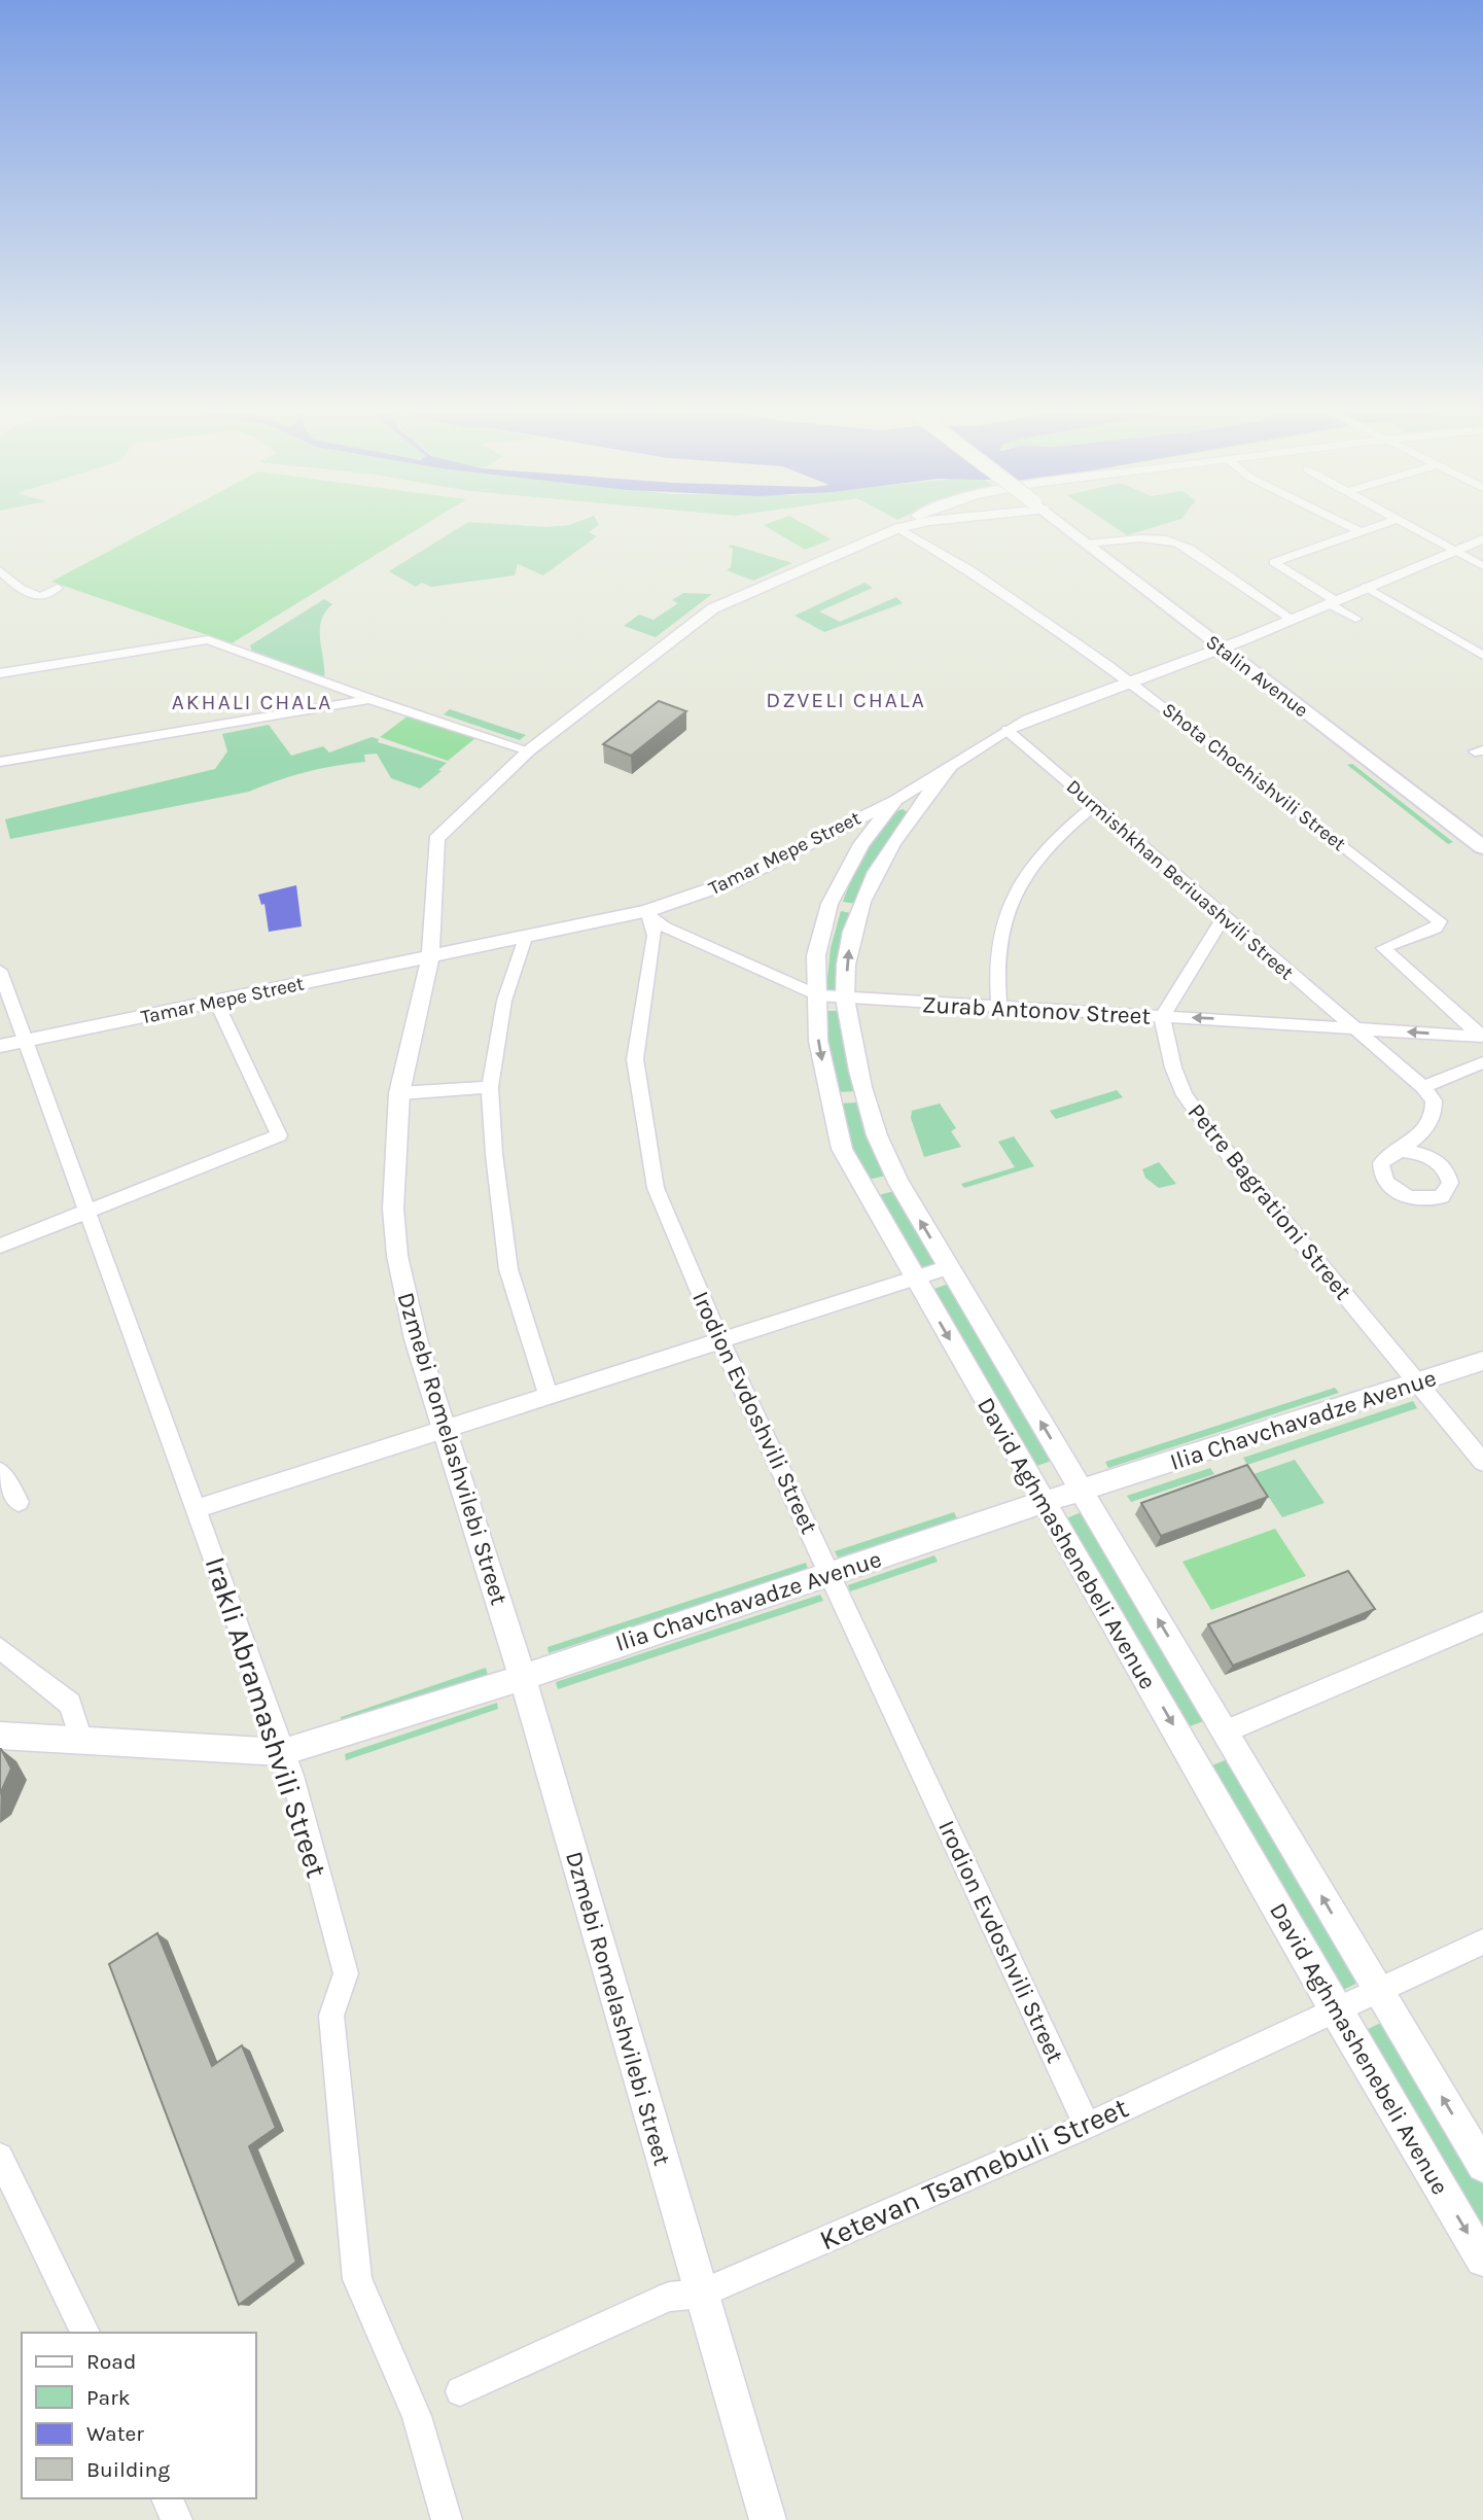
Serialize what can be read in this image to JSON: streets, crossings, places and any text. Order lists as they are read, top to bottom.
{
  "streets": {
    "main road": ["Stalin Avenue"],
    "street": [
      "Shota Chochishvili Street",
      "Tamar Mepe Street",
      "Durmishkhan Beriuashvili Street",
      "Zurab Antonov Street",
      "Petre Bagrationi Street",
      "Irodion Evdoshvili Street",
      "Ilia Chavchavadze Avenue",
      "Dzmebi Romelashvilebi Street",
      "David Aghmashenebeli Avenue",
      "Irakli Abramashvili Street",
      "Ketevan Tsamebuli Street"
    ]
  },
  "crossings": [
    ["Stalin Avenue", "Tamar Mepe Street"],
    ["Shota Chochishvili Street", "Tamar Mepe Street"],
    ["Shota Chochishvili Street", "Zurab Antonov Street"],
    ["Shota Chochishvili Street", "Dzmebi Romelashvilebi Street"],
    ["Tamar Mepe Street", "Durmishkhan Beriuashvili Street"],
    ["Tamar Mepe Street", "Zurab Antonov Street"],
    ["Tamar Mepe Street", "Irodion Evdoshvili Street"],
    ["Tamar Mepe Street", "Dzmebi Romelashvilebi Street"],
    ["Tamar Mepe Street", "David Aghmashenebeli Avenue"],
    ["Tamar Mepe Street", "Irakli Abramashvili Street"],
    ["Durmishkhan Beriuashvili Street", "Zurab Antonov Street"],
    ["Zurab Antonov Street", "Petre Bagrationi Street"],
    ["Zurab Antonov Street", "Irodion Evdoshvili Street"],
    ["Zurab Antonov Street", "David Aghmashenebeli Avenue"],
    ["Petre Bagrationi Street", "Ilia Chavchavadze Avenue"],
    ["Irodion Evdoshvili Street", "Ilia Chavchavadze Avenue"],
    ["Irodion Evdoshvili Street", "Ketevan Tsamebuli Street"],
    ["Ilia Chavchavadze Avenue", "Dzmebi Romelashvilebi Street"],
    ["Ilia Chavchavadze Avenue", "David Aghmashenebeli Avenue"],
    ["Ilia Chavchavadze Avenue", "Irakli Abramashvili Street"],
    ["Dzmebi Romelashvilebi Street", "Ketevan Tsamebuli Street"],
    ["David Aghmashenebeli Avenue", "Ketevan Tsamebuli Street"]
  ],
  "one_way": ["Zurab Antonov Street"],
  "districts": ["DZVELI CHALA", "AKHALI CHALA"],
  "legend": [
    "Road",
    "Park",
    "Water",
    "Building"
  ]
}
